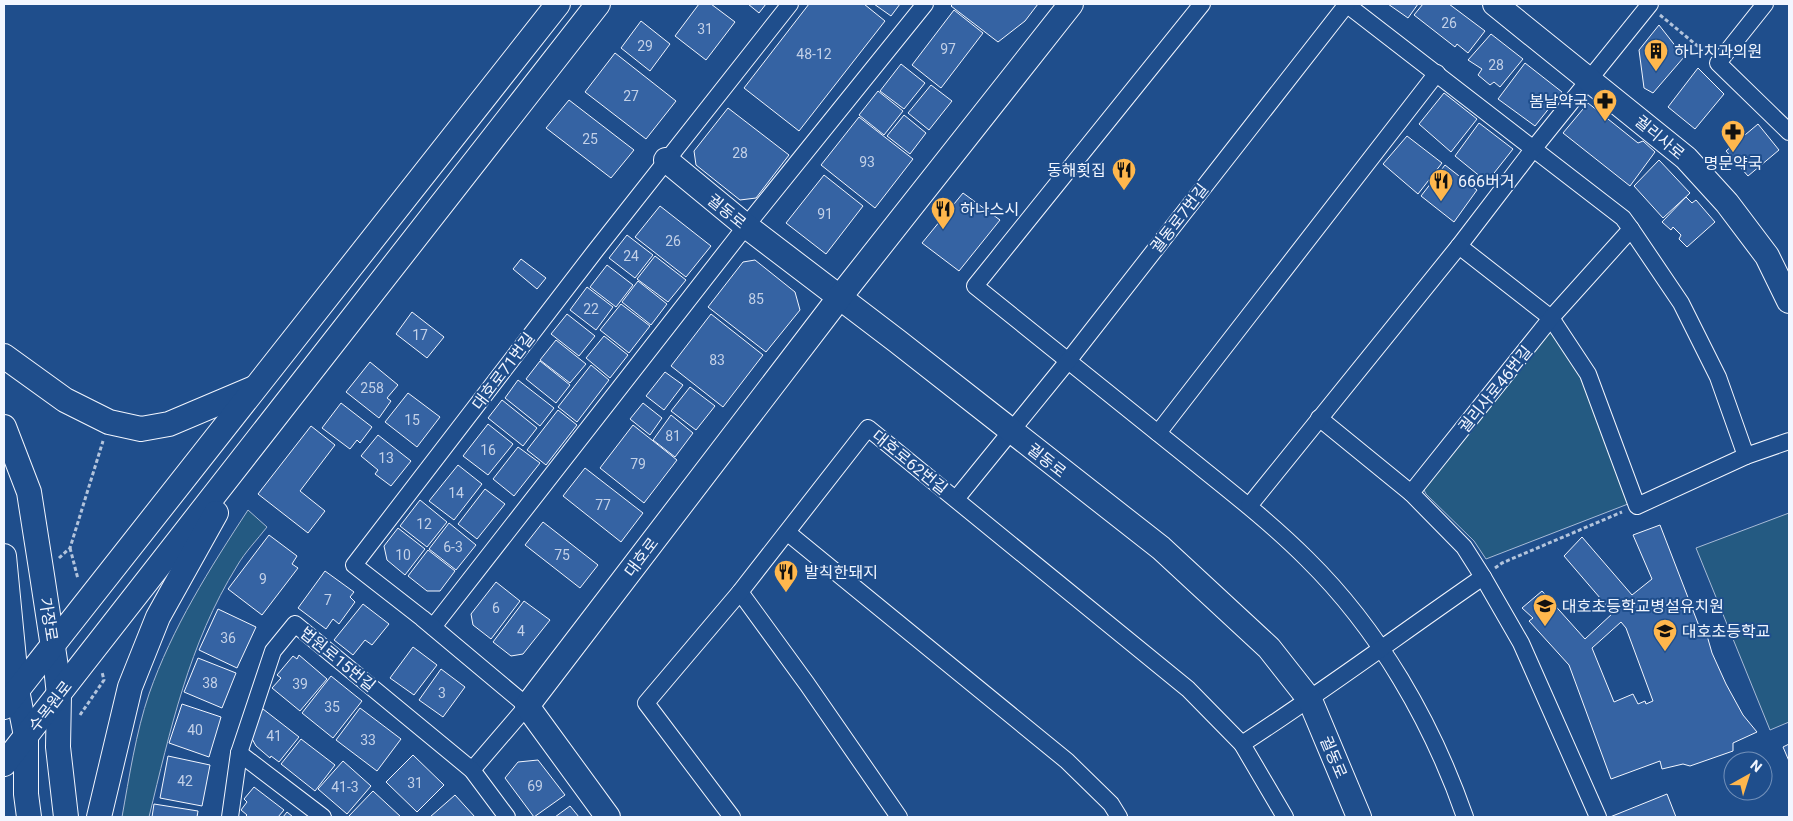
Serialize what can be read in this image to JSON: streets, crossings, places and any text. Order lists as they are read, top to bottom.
{
  "streets": {
    "street": [
      "궐리사로",
      "궐동로",
      "궐동로7번길",
      "대호로71번길",
      "궐리사로46번길",
      "대호로62번길",
      "대호로",
      "가장로",
      "법원로15번길",
      "수목원로"
    ]
  },
  "crossings": [
    ["궐동로", "궐동로7번길"],
    ["궐동로", "대호로71번길"],
    ["궐동로", "대호로"],
    ["궐동로7번길", "대호로62번길"],
    ["대호로71번길", "대호로"],
    ["가장로", "수목원로"]
  ],
  "places": {
    "building": ["하나치과의원"],
    "pharmacy": ["봄날약국", "명문약국"],
    "restaurant": [
      "동해횟집",
      "666버거",
      "하나스시",
      "발칙한돼지"
    ],
    "school or university": ["대호초등학교병설유치원", "대호초등학교"]
  },
  "house_numbers": [
    "26",
    "31",
    "29",
    "97",
    "48-12",
    "28",
    "27",
    "25",
    "28",
    "93",
    "91",
    "26",
    "24",
    "85",
    "22",
    "17",
    "83",
    "258",
    "15",
    "81",
    "16",
    "13",
    "79",
    "14",
    "77",
    "12",
    "6-3",
    "10",
    "75",
    "9",
    "7",
    "6",
    "4",
    "36",
    "38",
    "39",
    "3",
    "35",
    "40",
    "41",
    "33",
    "42",
    "31",
    "69",
    "41-3"
  ],
  "north": "top right"
}
